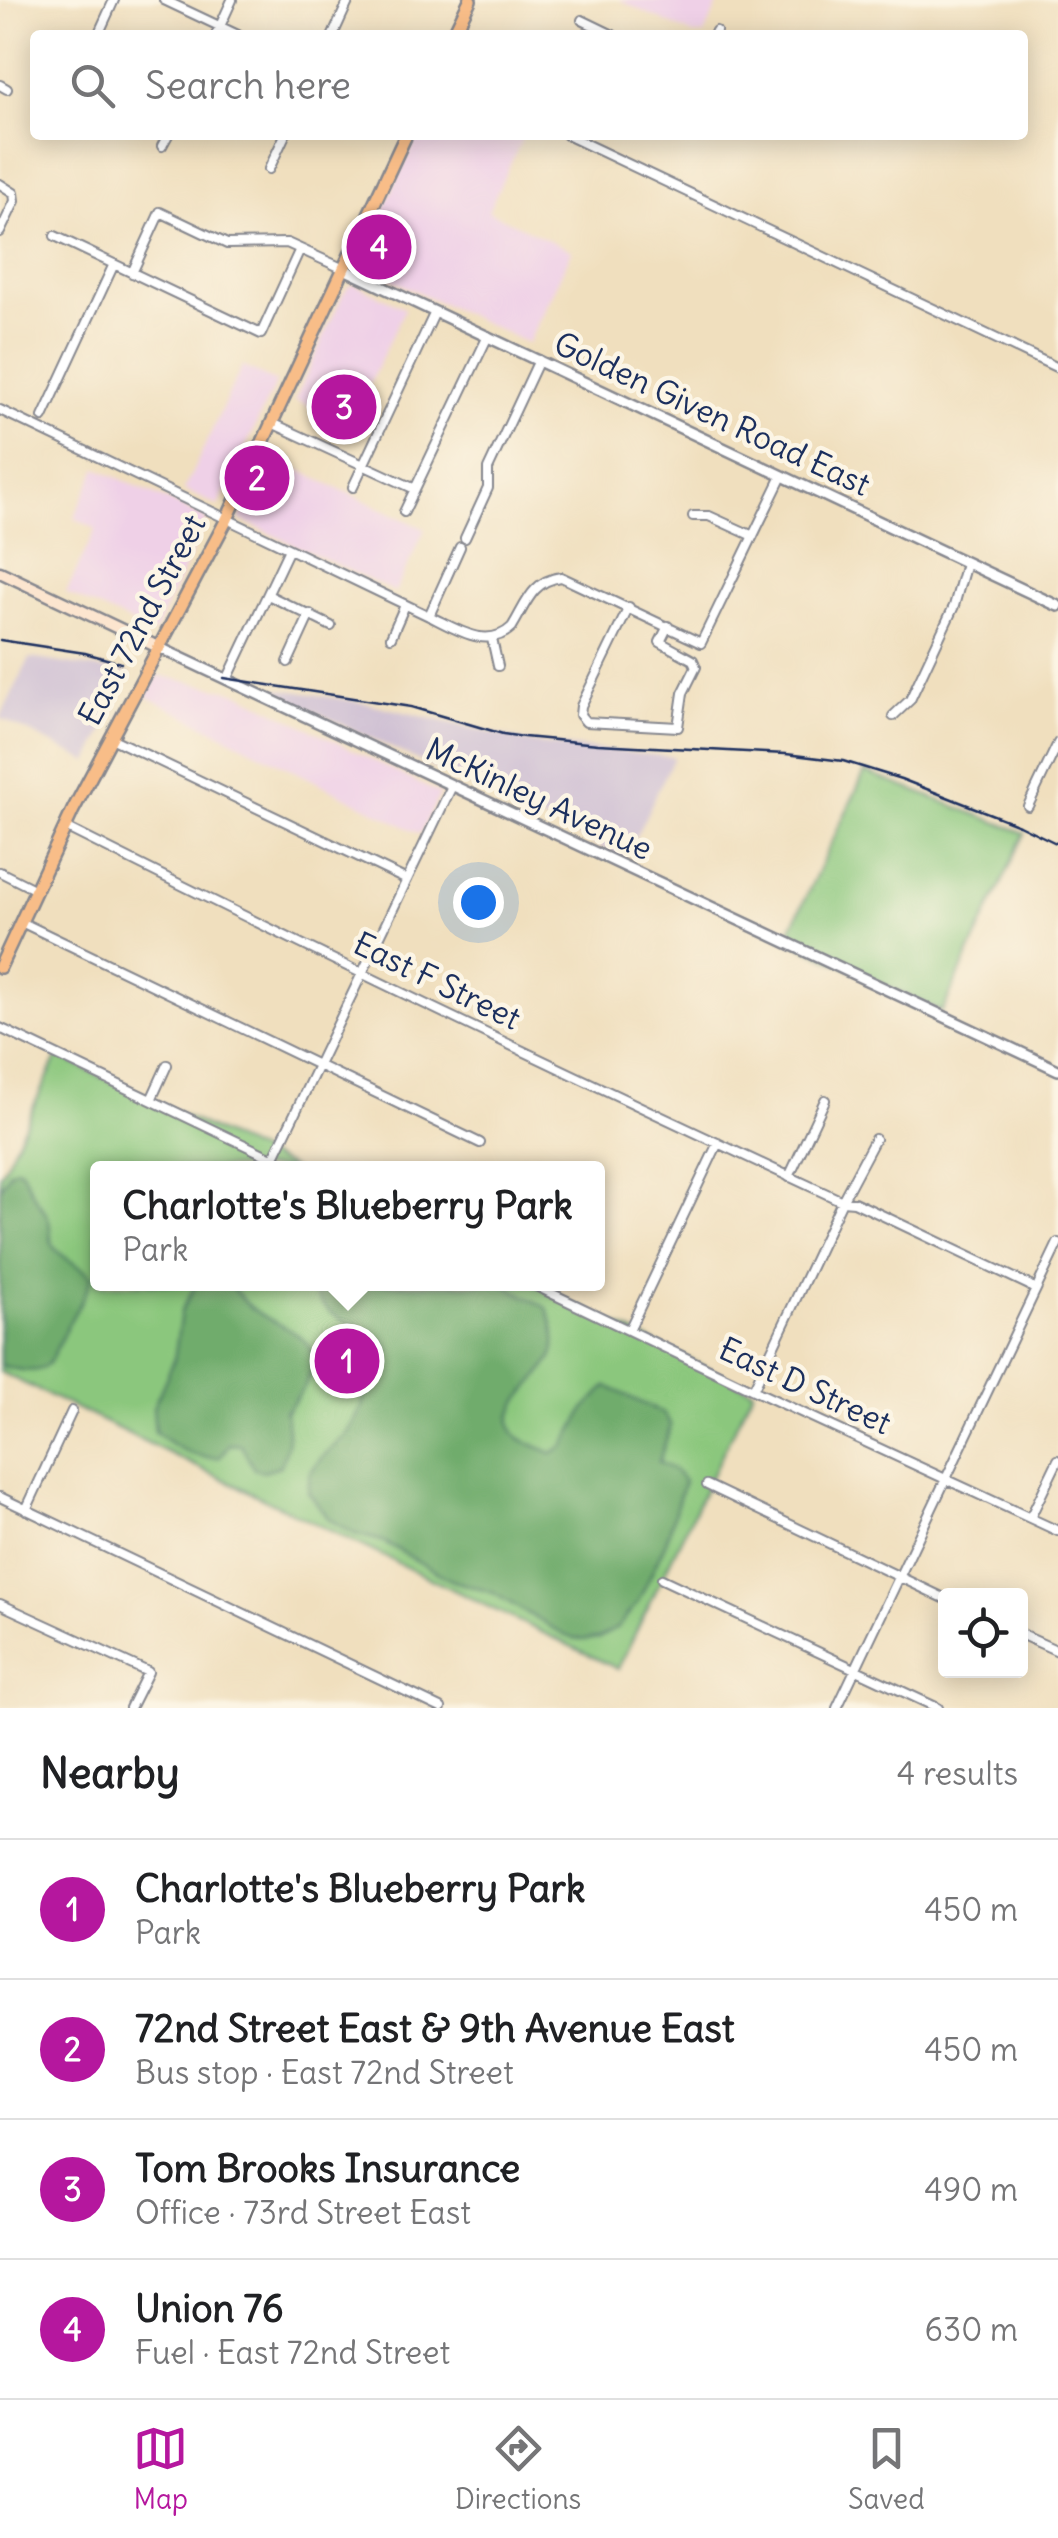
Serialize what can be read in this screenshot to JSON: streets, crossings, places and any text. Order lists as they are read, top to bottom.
{
  "streets": {
    "main road": ["East 72nd Street", "McKinley Avenue"],
    "street": ["Golden Given Road East", "East F Street", "East D Street"]
  },
  "crossings": [
    ["Golden Given Road East", "East 72nd Street"],
    ["East 72nd Street", "McKinley Avenue"],
    ["East 72nd Street", "East F Street"]
  ],
  "page": {
    "search": "Search here",
    "pins": [
      "4",
      "3",
      "2",
      "1"
    ],
    "popup": ["Charlotte's Blueberry Park", "Park"],
    "heading": ["Nearby", "4 results"],
    "list": [
      {
        "mark": "1",
        "name": "Charlotte's Blueberry Park",
        "note": "Park",
        "value": "450 m"
      },
      {
        "mark": "2",
        "name": "72nd Street East & 9th Avenue East",
        "note": "Bus stop · East 72nd Street",
        "value": "450 m"
      },
      {
        "mark": "3",
        "name": "Tom Brooks Insurance",
        "note": "Office · 73rd Street East",
        "value": "490 m"
      },
      {
        "mark": "4",
        "name": "Union 76",
        "note": "Fuel · East 72nd Street",
        "value": "630 m"
      }
    ],
    "nav": ["Map", "Directions", "Saved"]
  }
}
